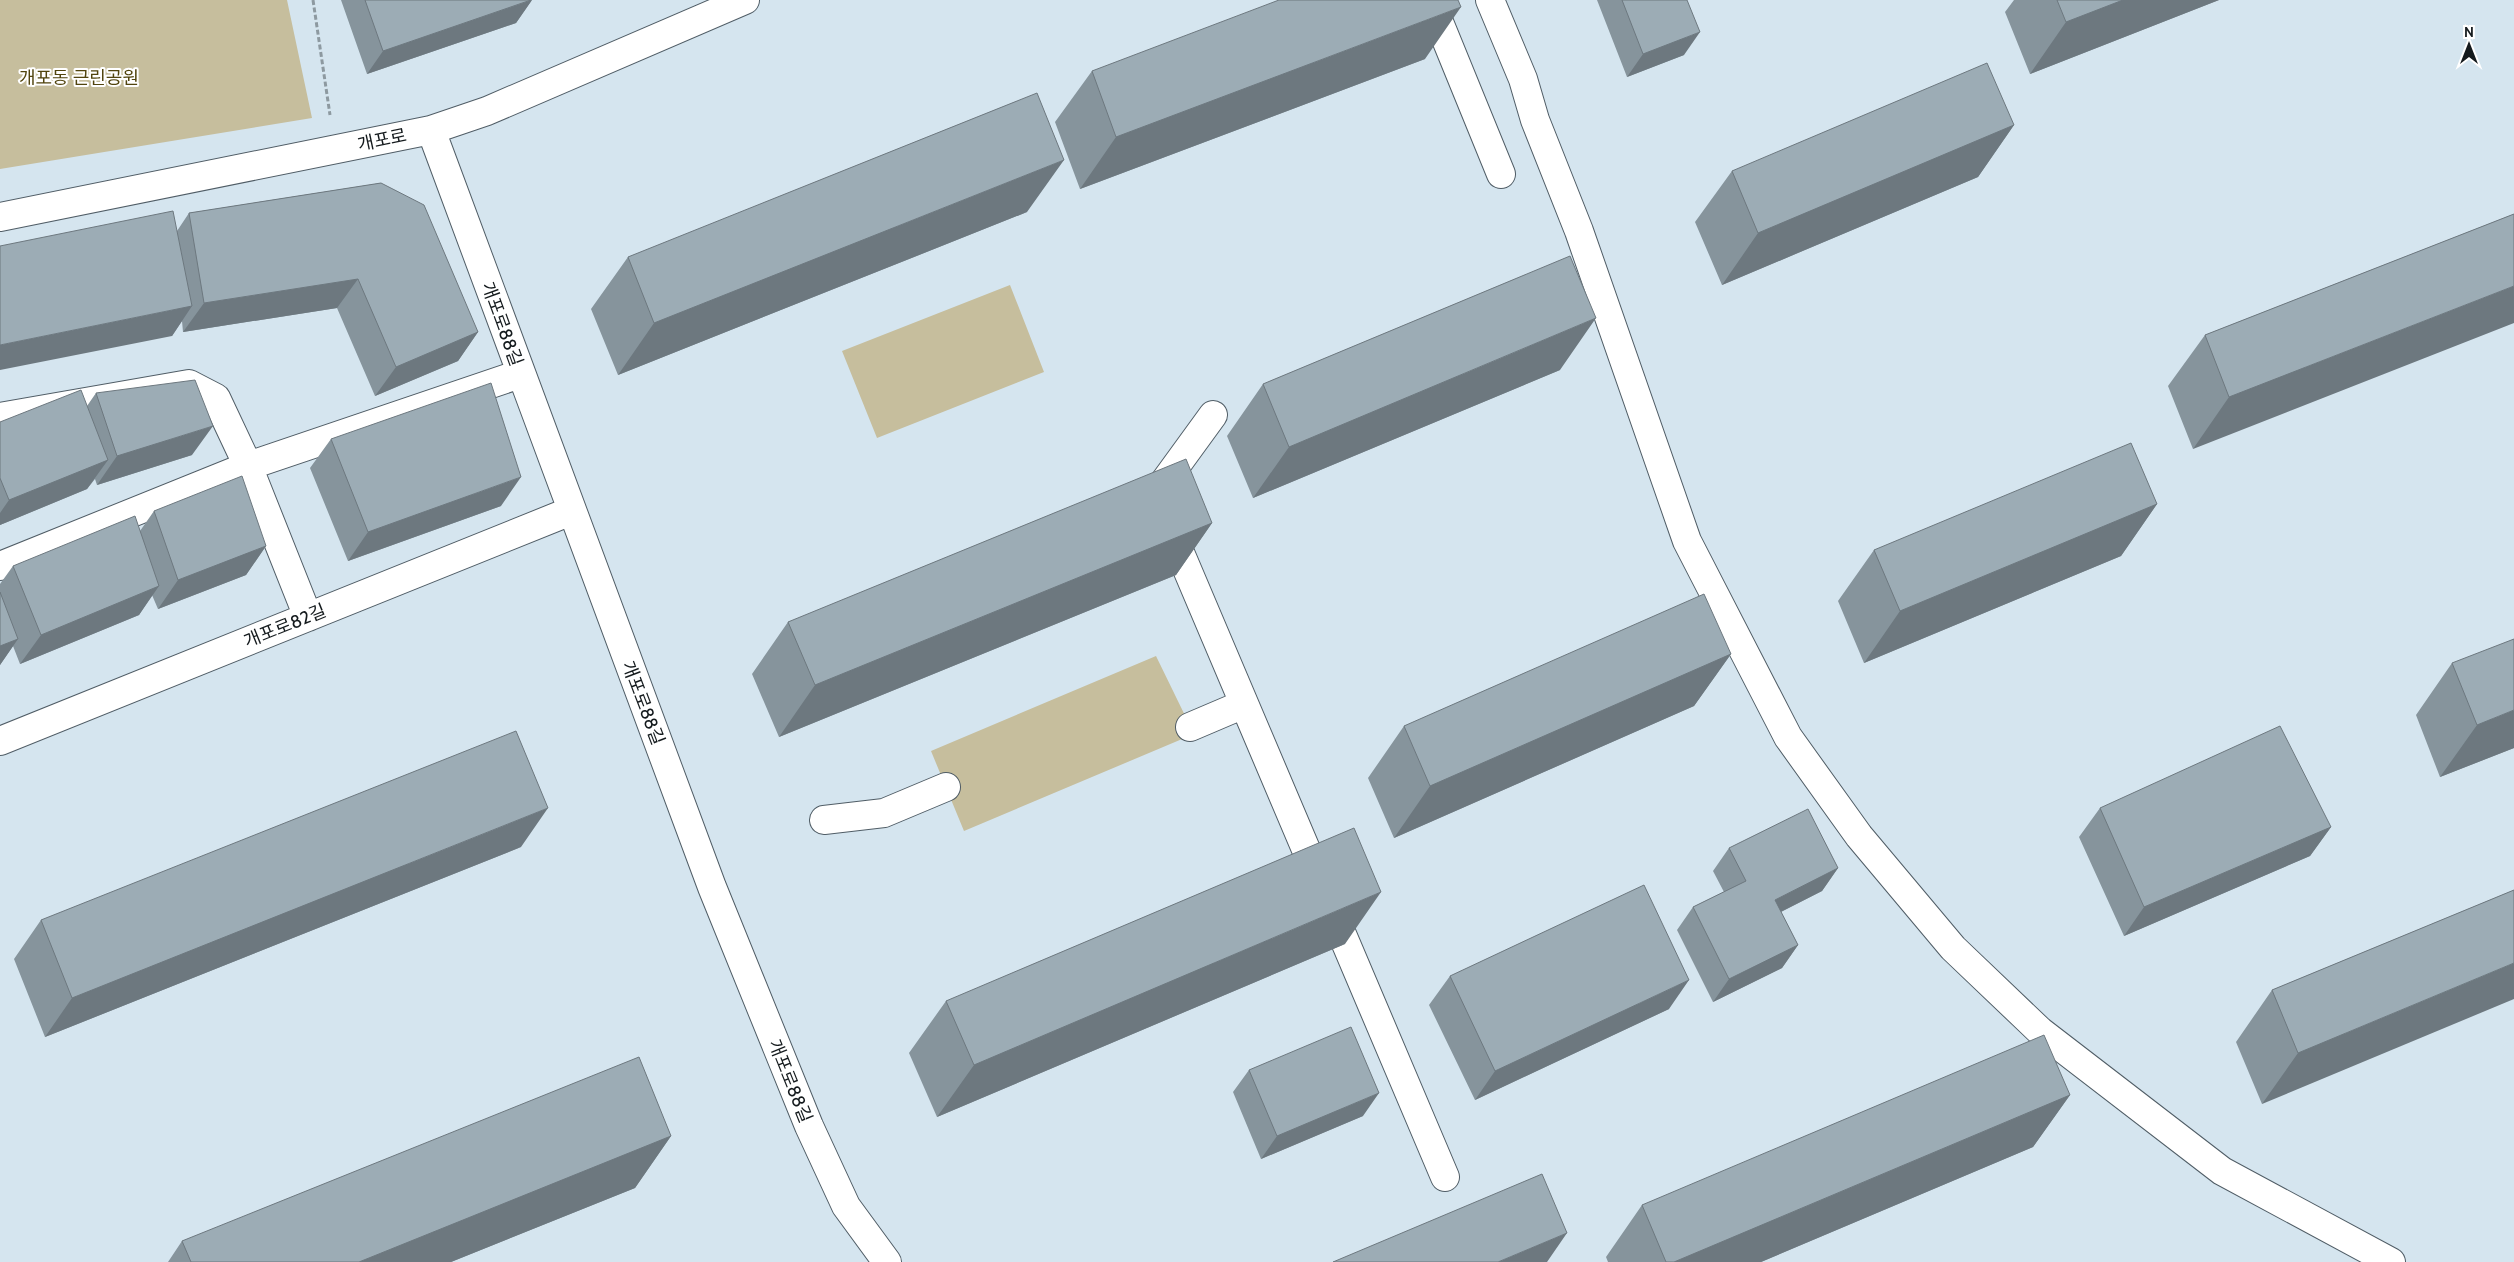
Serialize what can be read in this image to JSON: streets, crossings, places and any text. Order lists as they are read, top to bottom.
{
  "streets": {
    "street": ["개포로", "개포로88길", "개포로82길"]
  },
  "crossings": [
    ["개포로", "개포로88길"],
    ["개포로88길", "개포로82길"]
  ],
  "parks": ["개포동 근린공원"],
  "north": "top"
}
